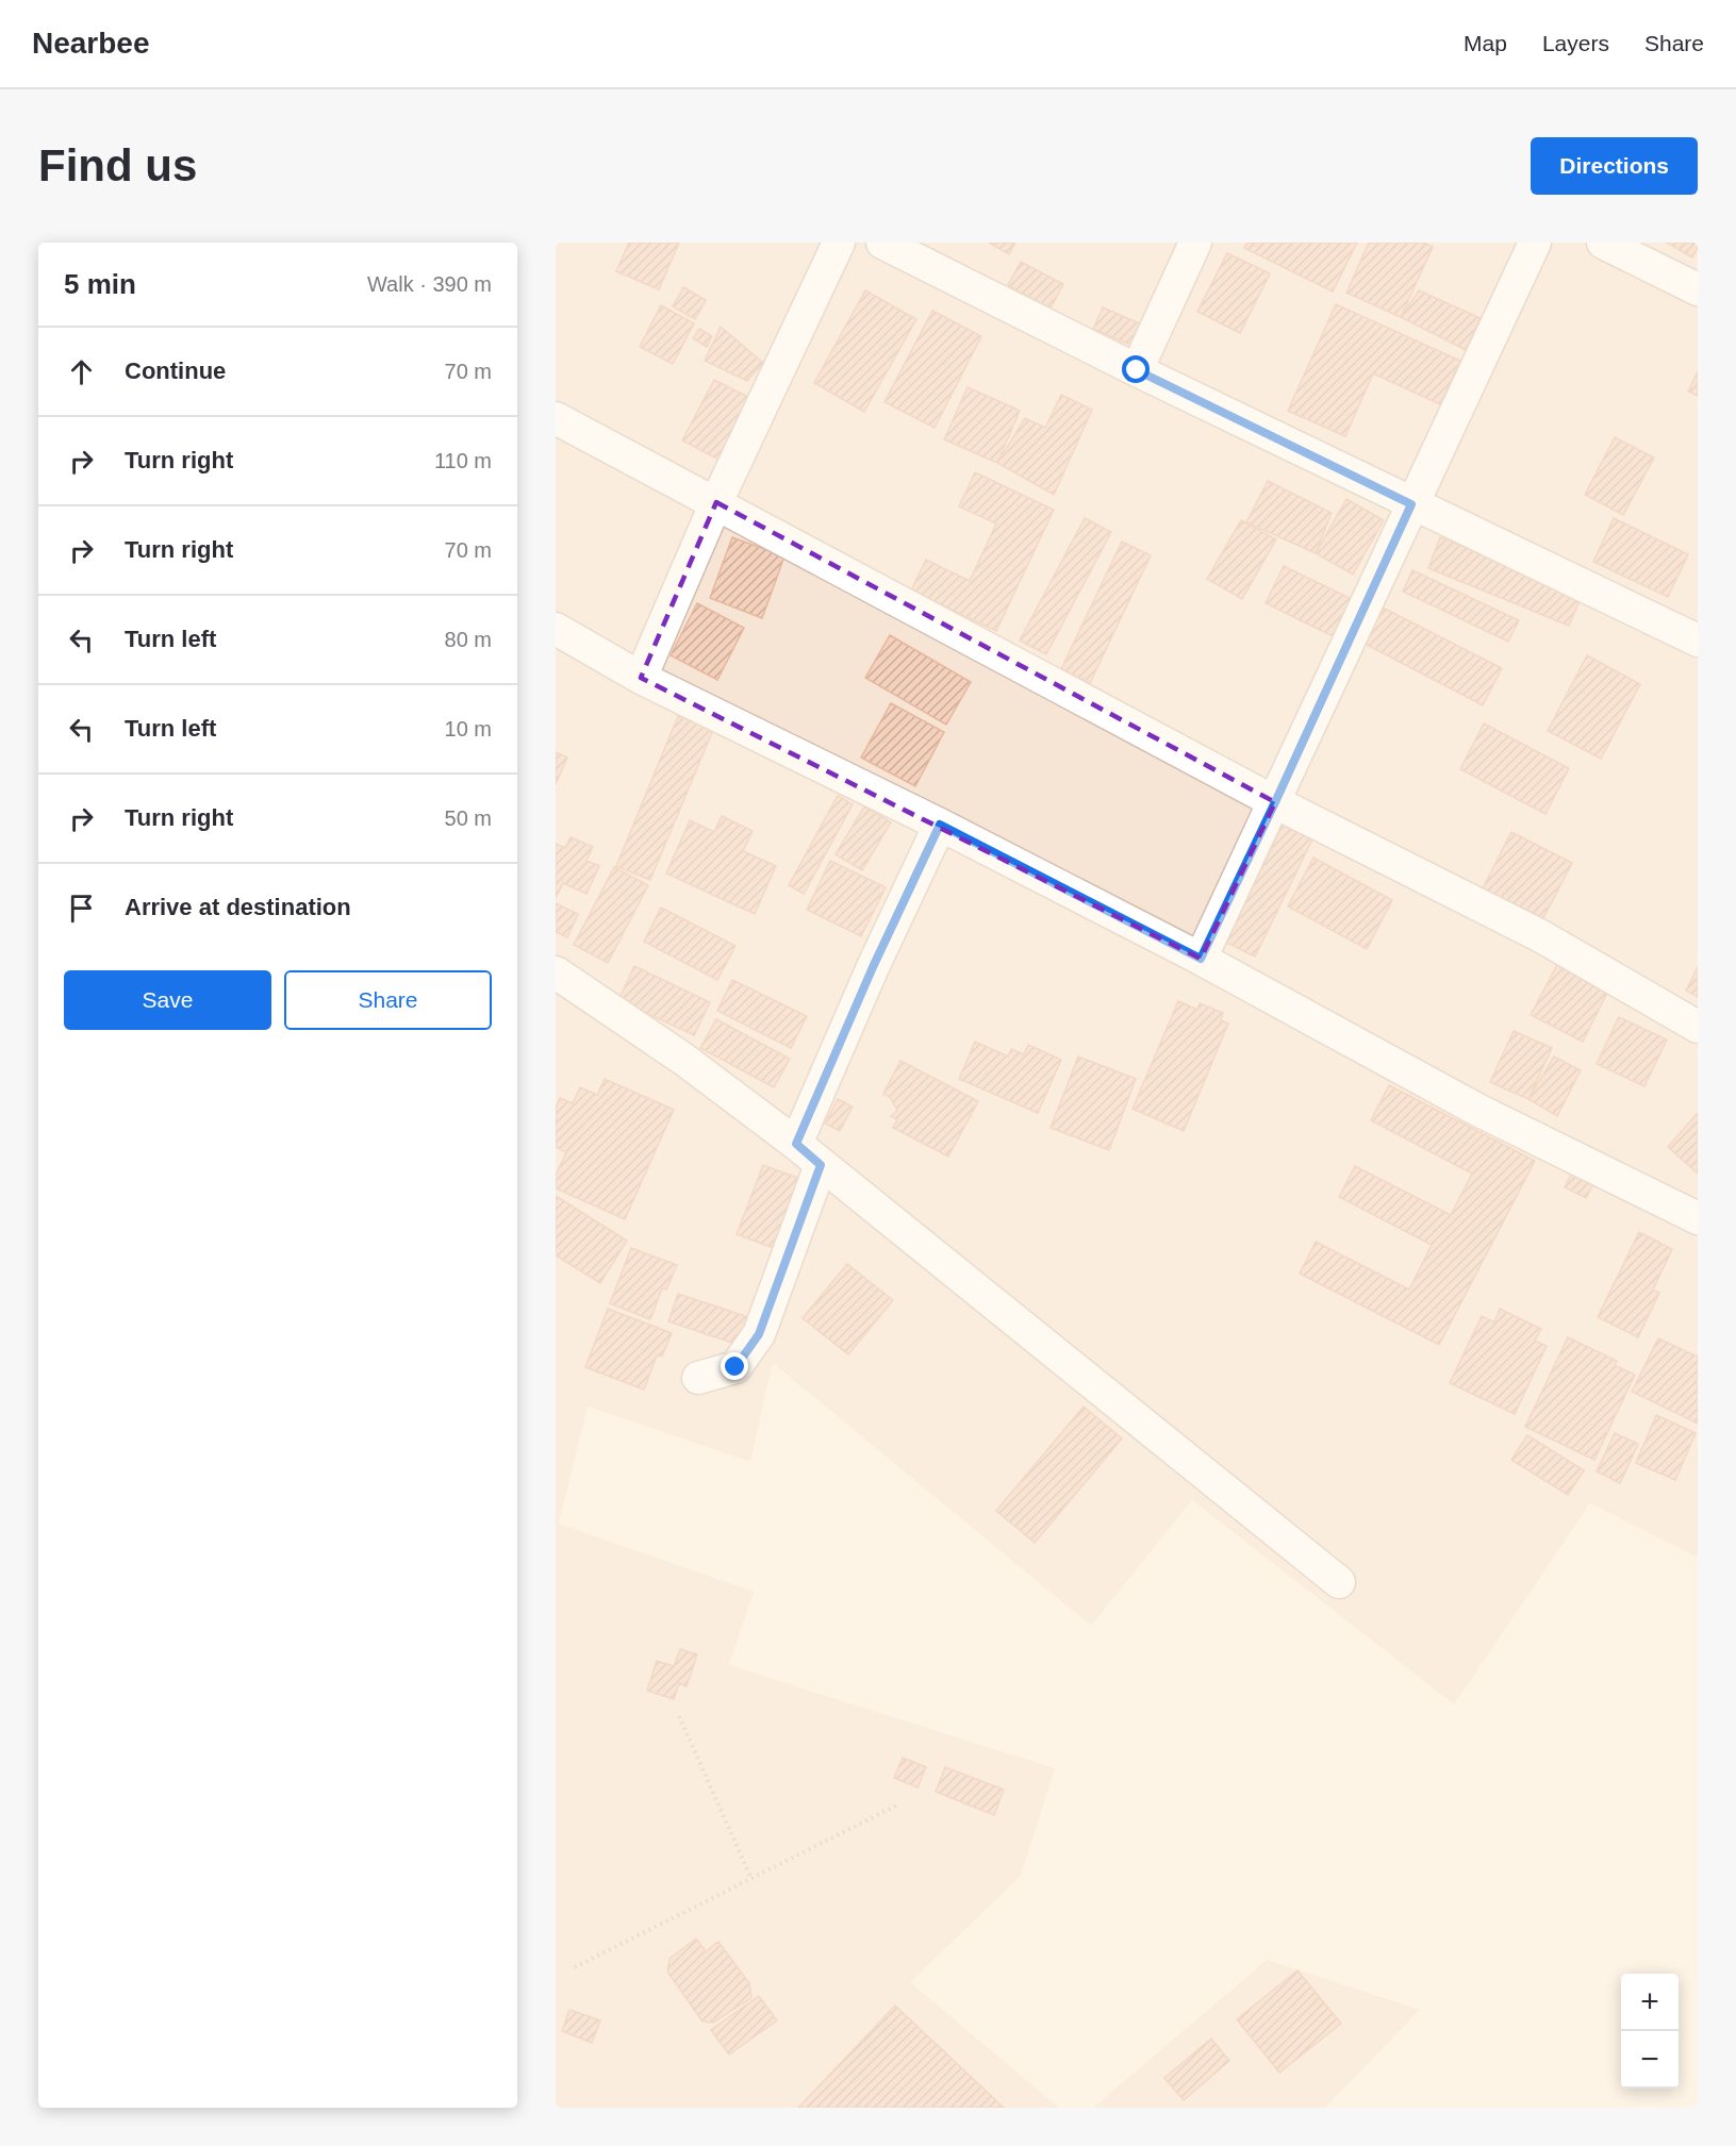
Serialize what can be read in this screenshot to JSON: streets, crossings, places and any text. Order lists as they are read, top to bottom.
{
  "page": {
    "header": "Nearbee",
    "nav": ["Map", "Layers", "Share"],
    "buttons": [
      "Directions",
      ["Save", "Share"]
    ],
    "title": "Find us",
    "heading": ["5 min", "Walk · 390 m"],
    "list": [
      ["Continue", "70 m"],
      ["Turn right", "110 m"],
      ["Turn right", "70 m"],
      ["Turn left", "80 m"],
      ["Turn left", "10 m"],
      ["Turn right", "50 m"],
      "Arrive at destination"
    ],
    "map_buttons": ["+", "−"]
  }
}
